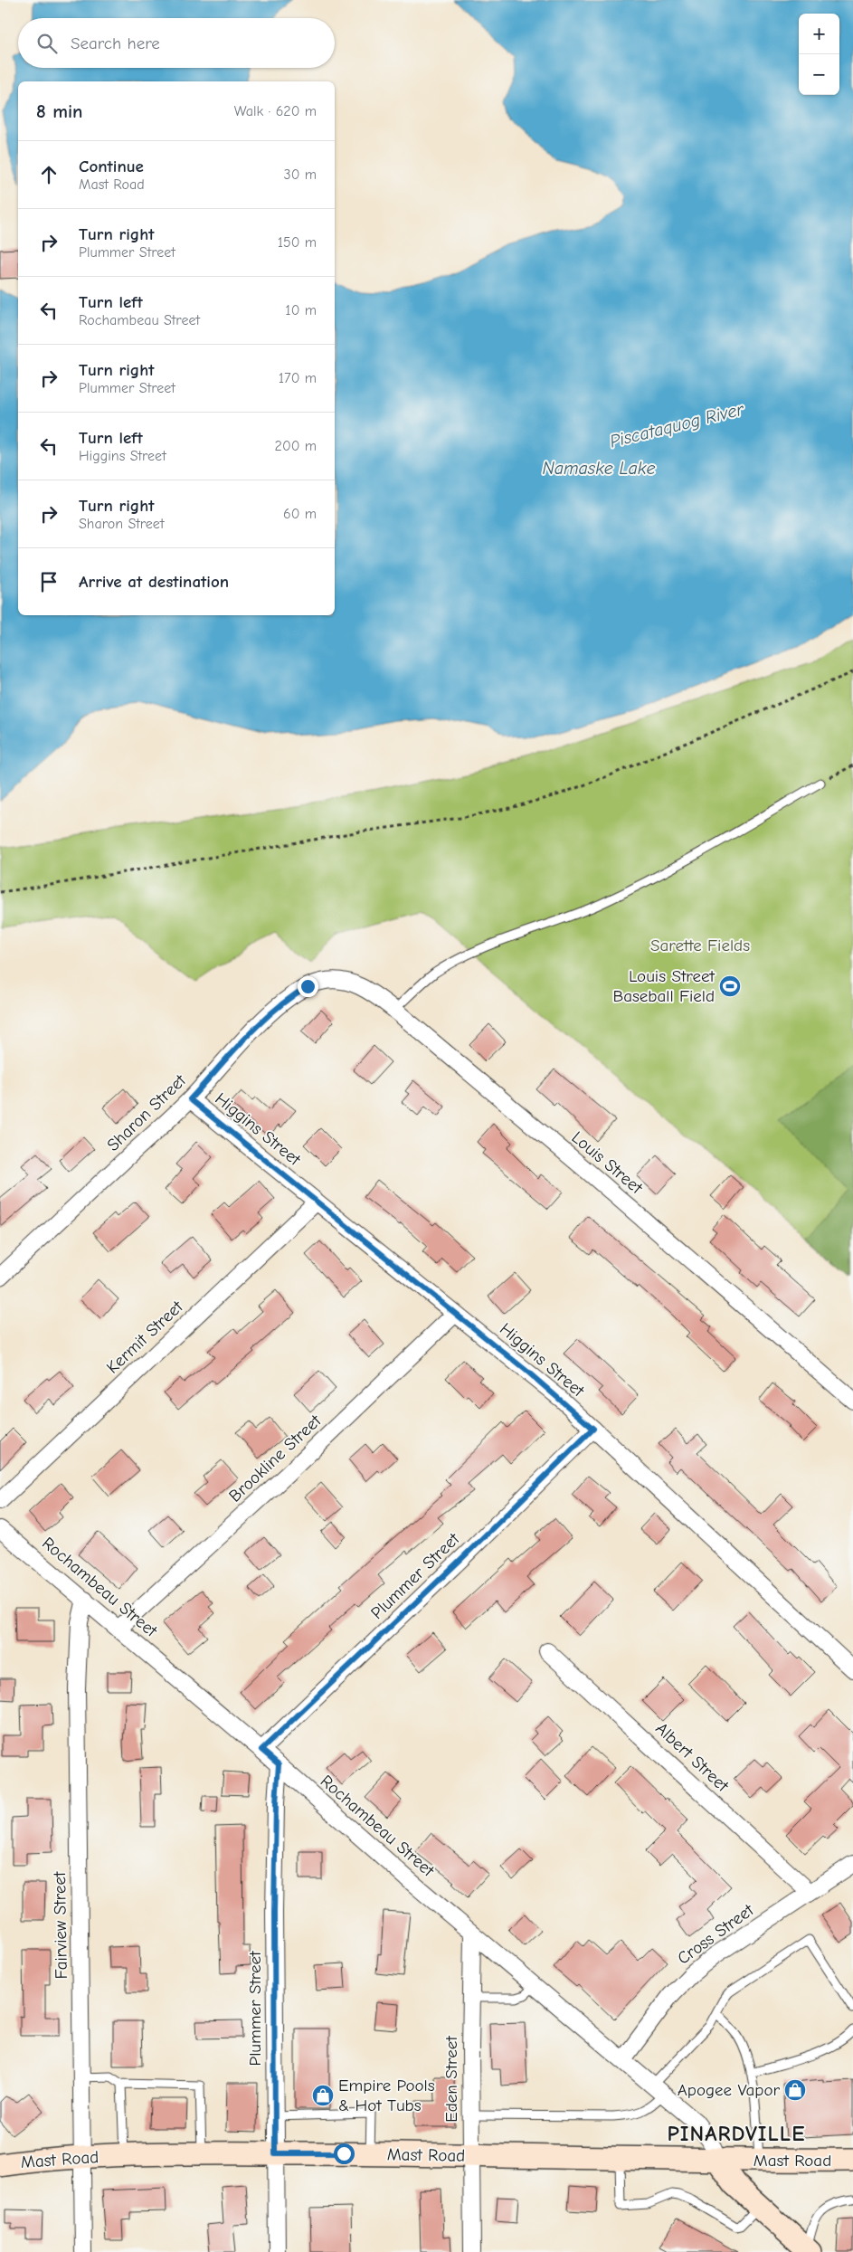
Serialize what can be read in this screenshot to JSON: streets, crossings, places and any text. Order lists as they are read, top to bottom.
{
  "streets": {
    "main road": ["Mast Road"],
    "street": [
      "Sharon Street",
      "Higgins Street",
      "Louis Street",
      "Kermit Street",
      "Brookline Street",
      "Plummer Street",
      "Rochambeau Street",
      "Albert Street",
      "Fairview Street",
      "Cross Street",
      "Eden Street"
    ]
  },
  "crossings": [
    ["Sharon Street", "Higgins Street"],
    ["Sharon Street", "Louis Street"],
    ["Higgins Street", "Kermit Street"],
    ["Higgins Street", "Brookline Street"],
    ["Higgins Street", "Plummer Street"],
    ["Brookline Street", "Rochambeau Street"],
    ["Plummer Street", "Rochambeau Street"],
    ["Plummer Street", "Mast Road"],
    ["Rochambeau Street", "Fairview Street"],
    ["Rochambeau Street", "Cross Street"],
    ["Rochambeau Street", "Eden Street"],
    ["Rochambeau Street", "Mast Road"],
    ["Albert Street", "Cross Street"],
    ["Fairview Street", "Mast Road"],
    ["Eden Street", "Mast Road"]
  ],
  "districts": ["PINARDVILLE"],
  "water": ["Piscataquog River", "Namaske Lake"],
  "parks": ["Sarette Fields"],
  "places": {
    "sports": ["Louis Street Baseball Field"],
    "shop": ["Apogee Vapor", "Empire Pools & Hot Tubs"]
  },
  "page": {
    "map_buttons": ["+", "−"],
    "search": "Search here",
    "heading": ["8 min", "Walk · 620 m"],
    "list": [
      ["Continue", "Mast Road", "30 m"],
      ["Turn right", "Plummer Street", "150 m"],
      ["Turn left", "Rochambeau Street", "10 m"],
      ["Turn right", "Plummer Street", "170 m"],
      ["Turn left", "Higgins Street", "200 m"],
      ["Turn right", "Sharon Street", "60 m"],
      "Arrive at destination"
    ]
  }
}
